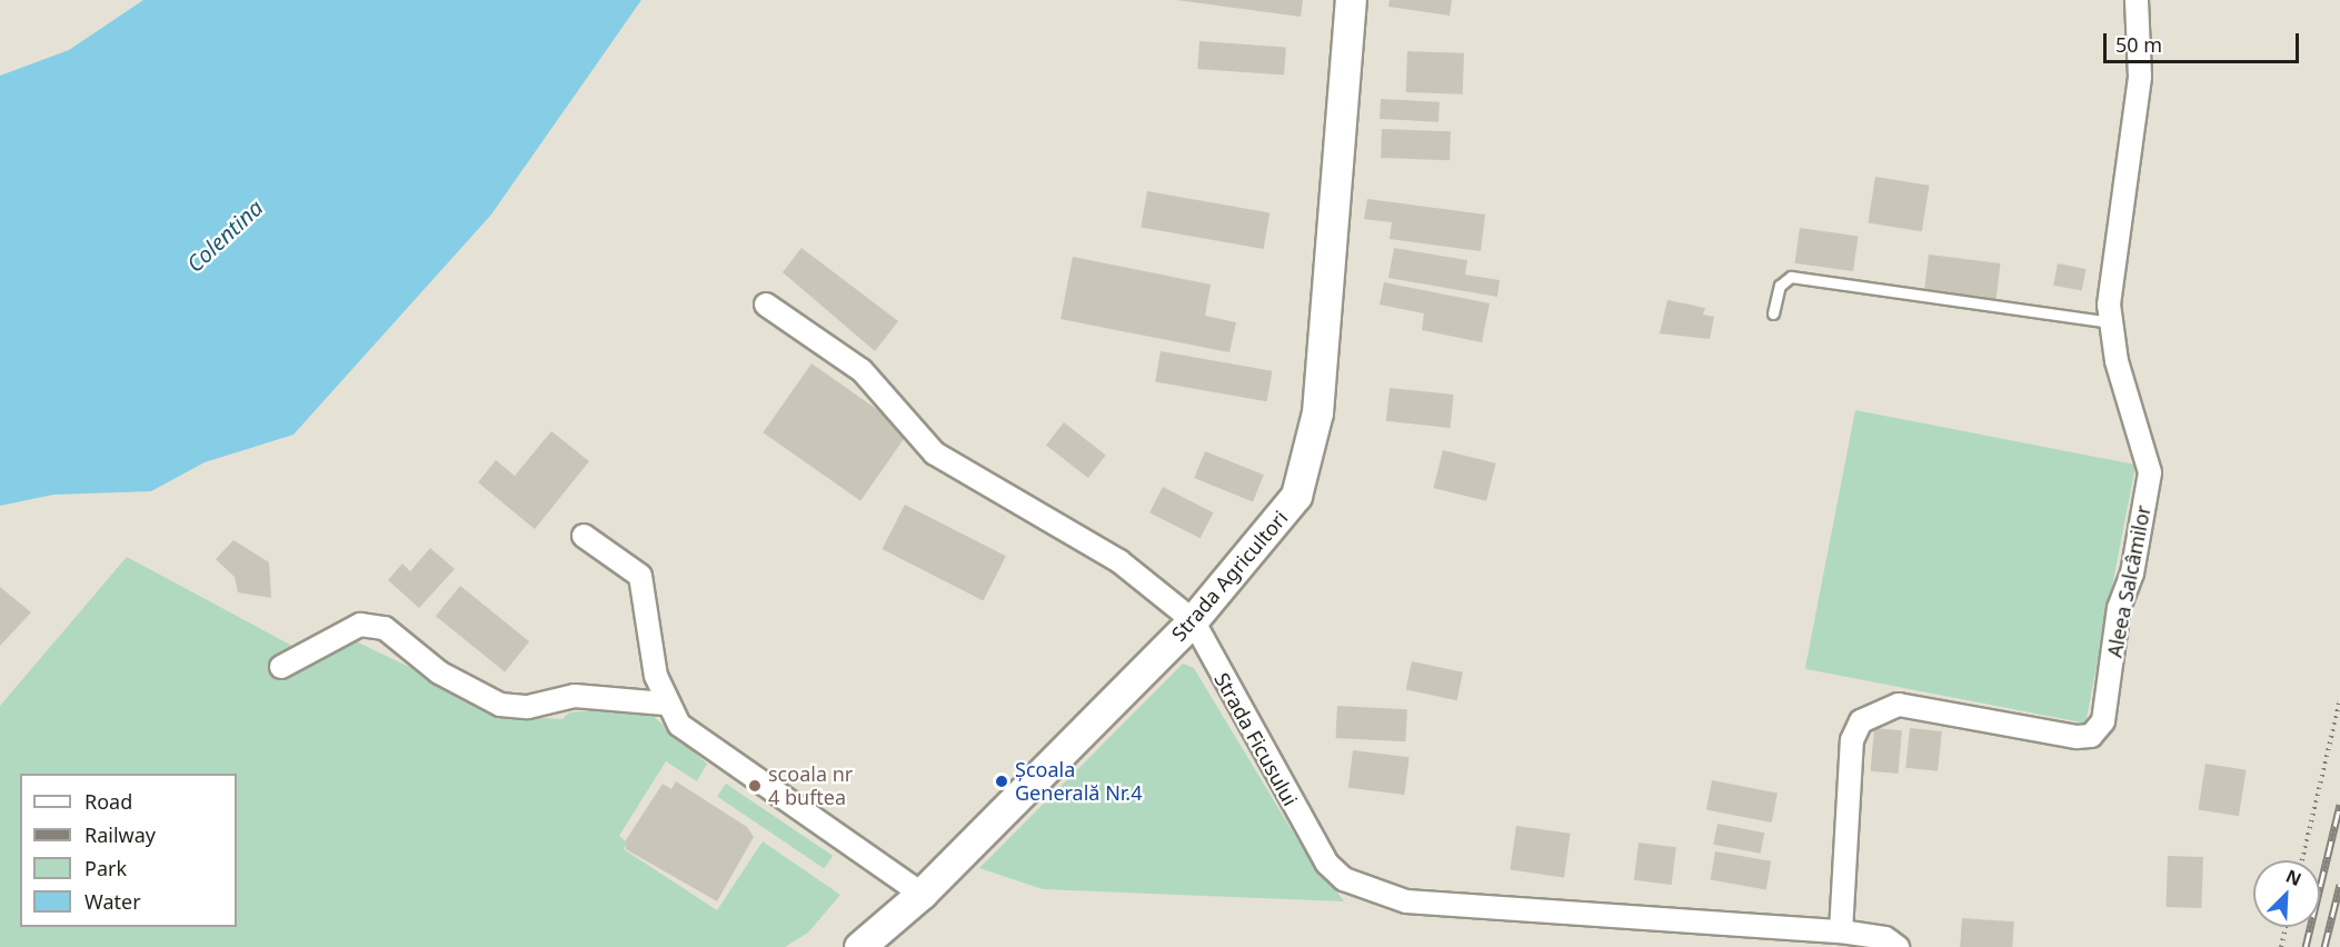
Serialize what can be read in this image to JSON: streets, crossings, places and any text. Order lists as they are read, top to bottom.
{
  "streets": {
    "main road": ["Strada Agricultori"],
    "street": ["Aleea Salcâmilor", "Strada Ficusului"]
  },
  "crossings": [
    ["Strada Agricultori", "Strada Ficusului"],
    ["Aleea Salcâmilor", "Strada Ficusului"]
  ],
  "water": ["Colentina"],
  "places": ["Școala Generală Nr.4", "scoala nr 4 buftea"],
  "legend": [
    "Road",
    "Railway",
    "Park",
    "Water"
  ],
  "scale_bar": "50 m",
  "north": "top right"
}
